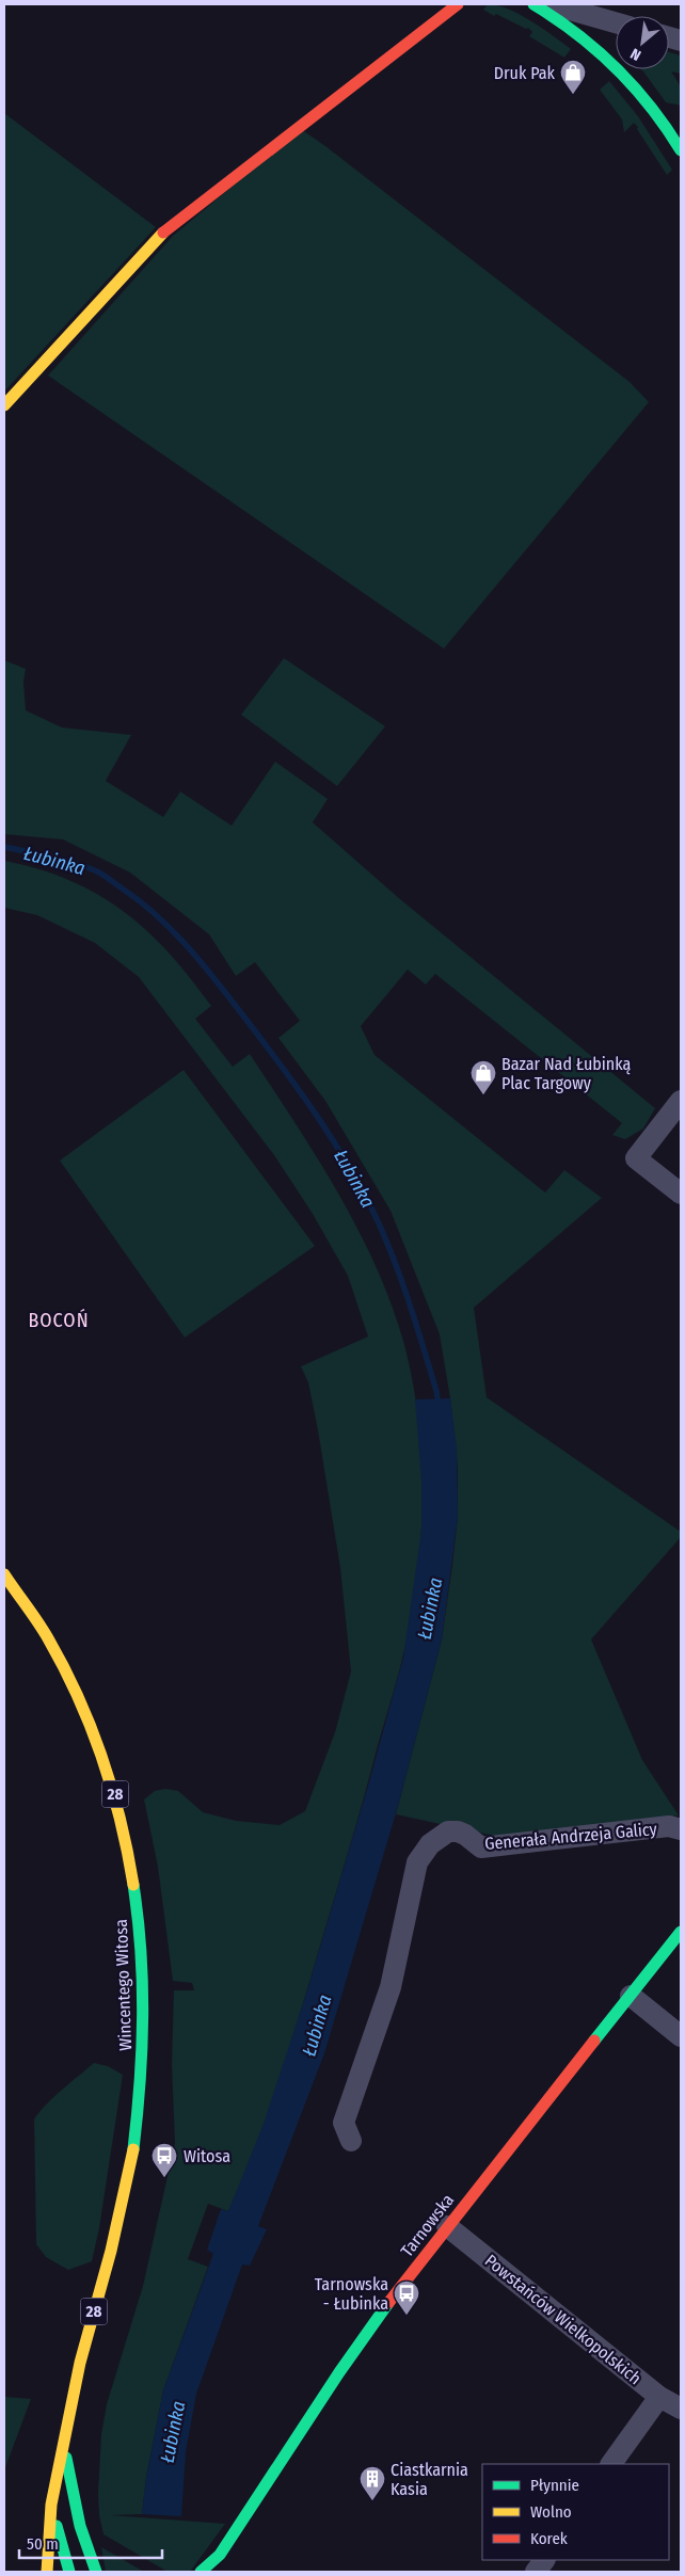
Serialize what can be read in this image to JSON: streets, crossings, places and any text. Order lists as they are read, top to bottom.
{
  "streets": {
    "main road": ["28", "Wincentego Witosa", "Tarnowska"],
    "street": ["Generała Andrzeja Galicy", "Powstańców Wielkopolskich"]
  },
  "crossings": [
    ["Tarnowska", "Powstańców Wielkopolskich"]
  ],
  "districts": ["BOCOŃ"],
  "water": ["Łubinka"],
  "places": {
    "shop": ["Druk Pak", "Bazar Nad Łubinką Plac Targowy"],
    "bus stop": ["Witosa", "Tarnowska - Łubinka"],
    "building": ["Ciastkarnia Kasia"]
  },
  "legend": ["Płynnie", "Wolno", "Korek"],
  "scale_bar": "50 m",
  "north": "bottom left"
}
